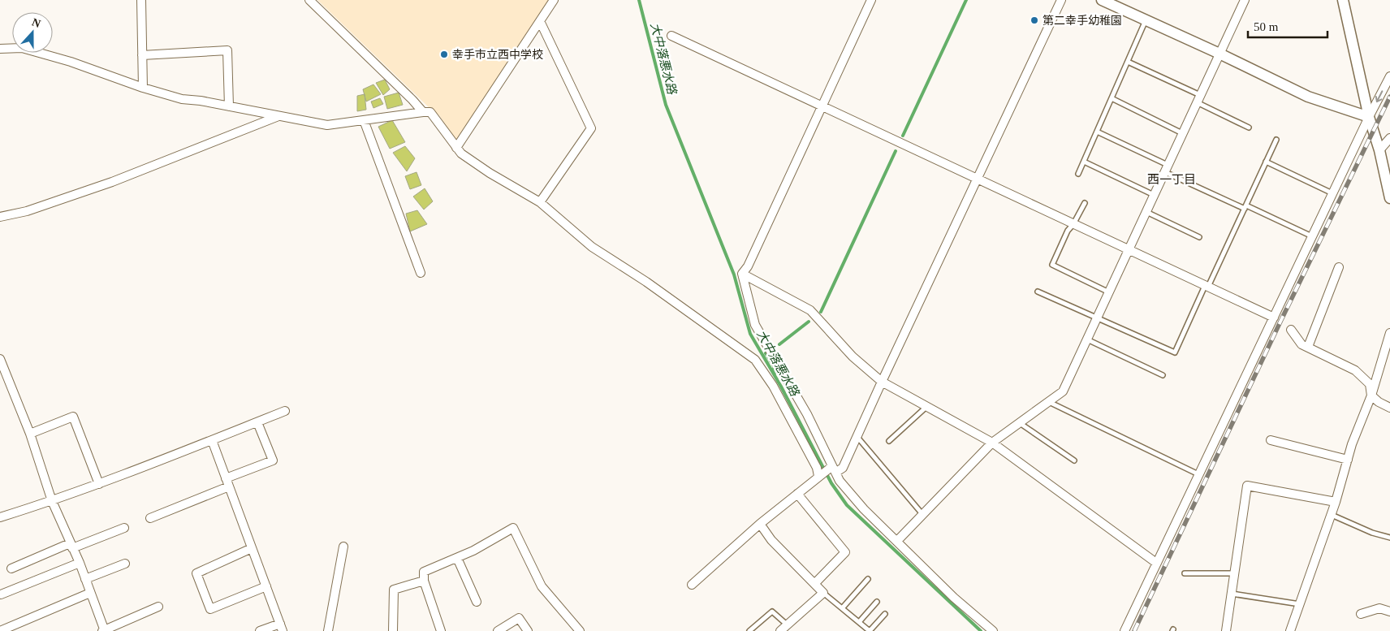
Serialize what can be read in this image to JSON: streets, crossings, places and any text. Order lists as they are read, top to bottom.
{
  "districts": ["西一丁目"],
  "water": ["大中落悪水路"],
  "places": ["第二幸手幼稚園", "幸手市立西中学校"],
  "scale_bar": "50 m",
  "north": "top"
}
